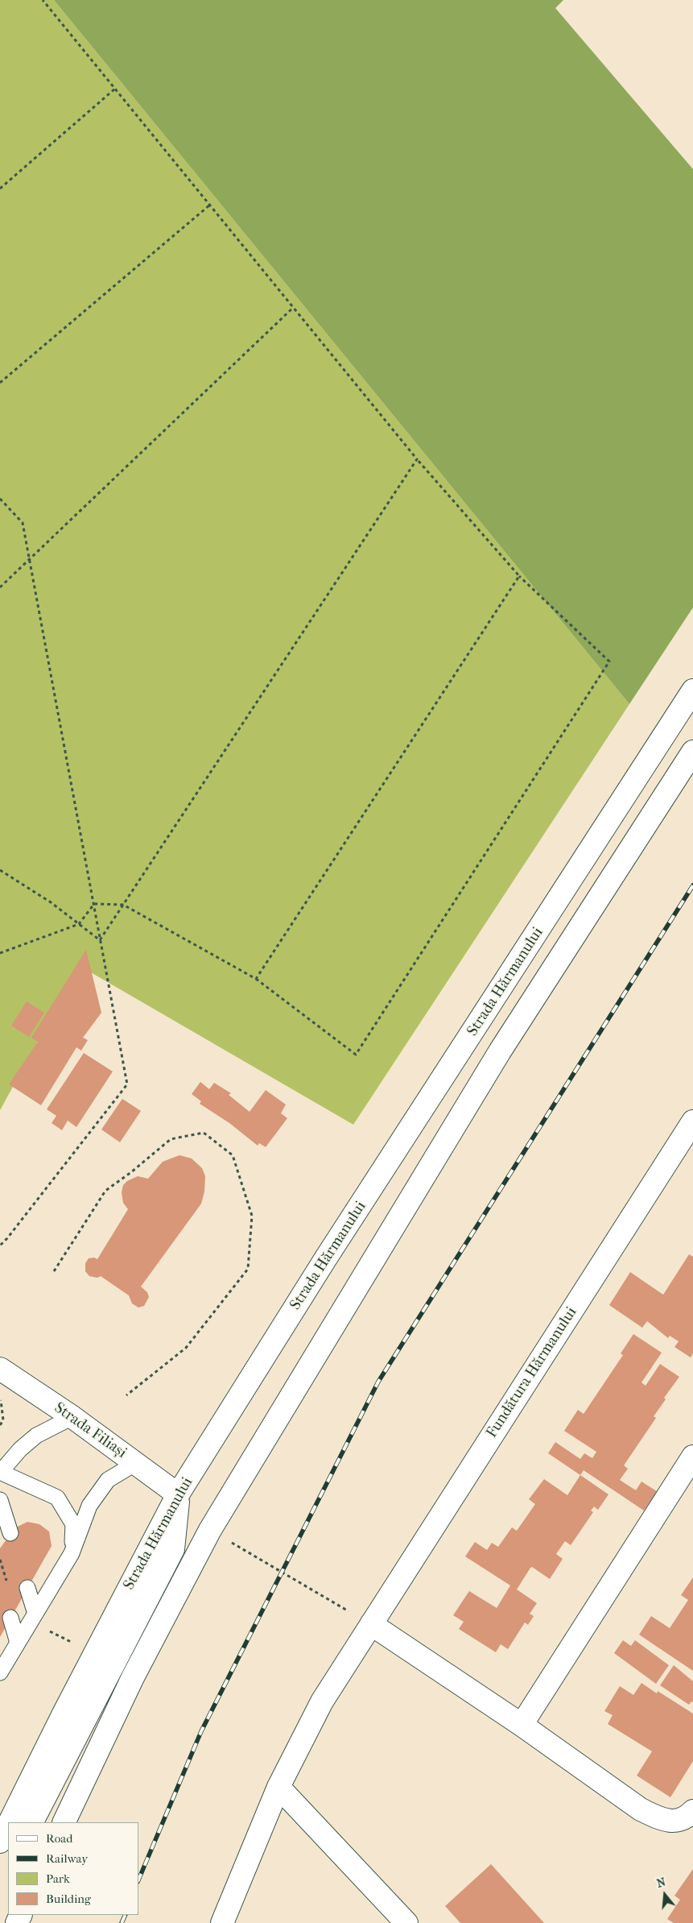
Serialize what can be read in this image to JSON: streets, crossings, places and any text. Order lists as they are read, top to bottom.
{
  "streets": {
    "main road": ["Strada Hărmanului", "Fundătura Hărmanului", "Strada Filiași"]
  },
  "crossings": [
    ["Strada Hărmanului", "Strada Filiași"]
  ],
  "legend": [
    "Road",
    "Railway",
    "Park",
    "Building"
  ],
  "north": "top"
}
